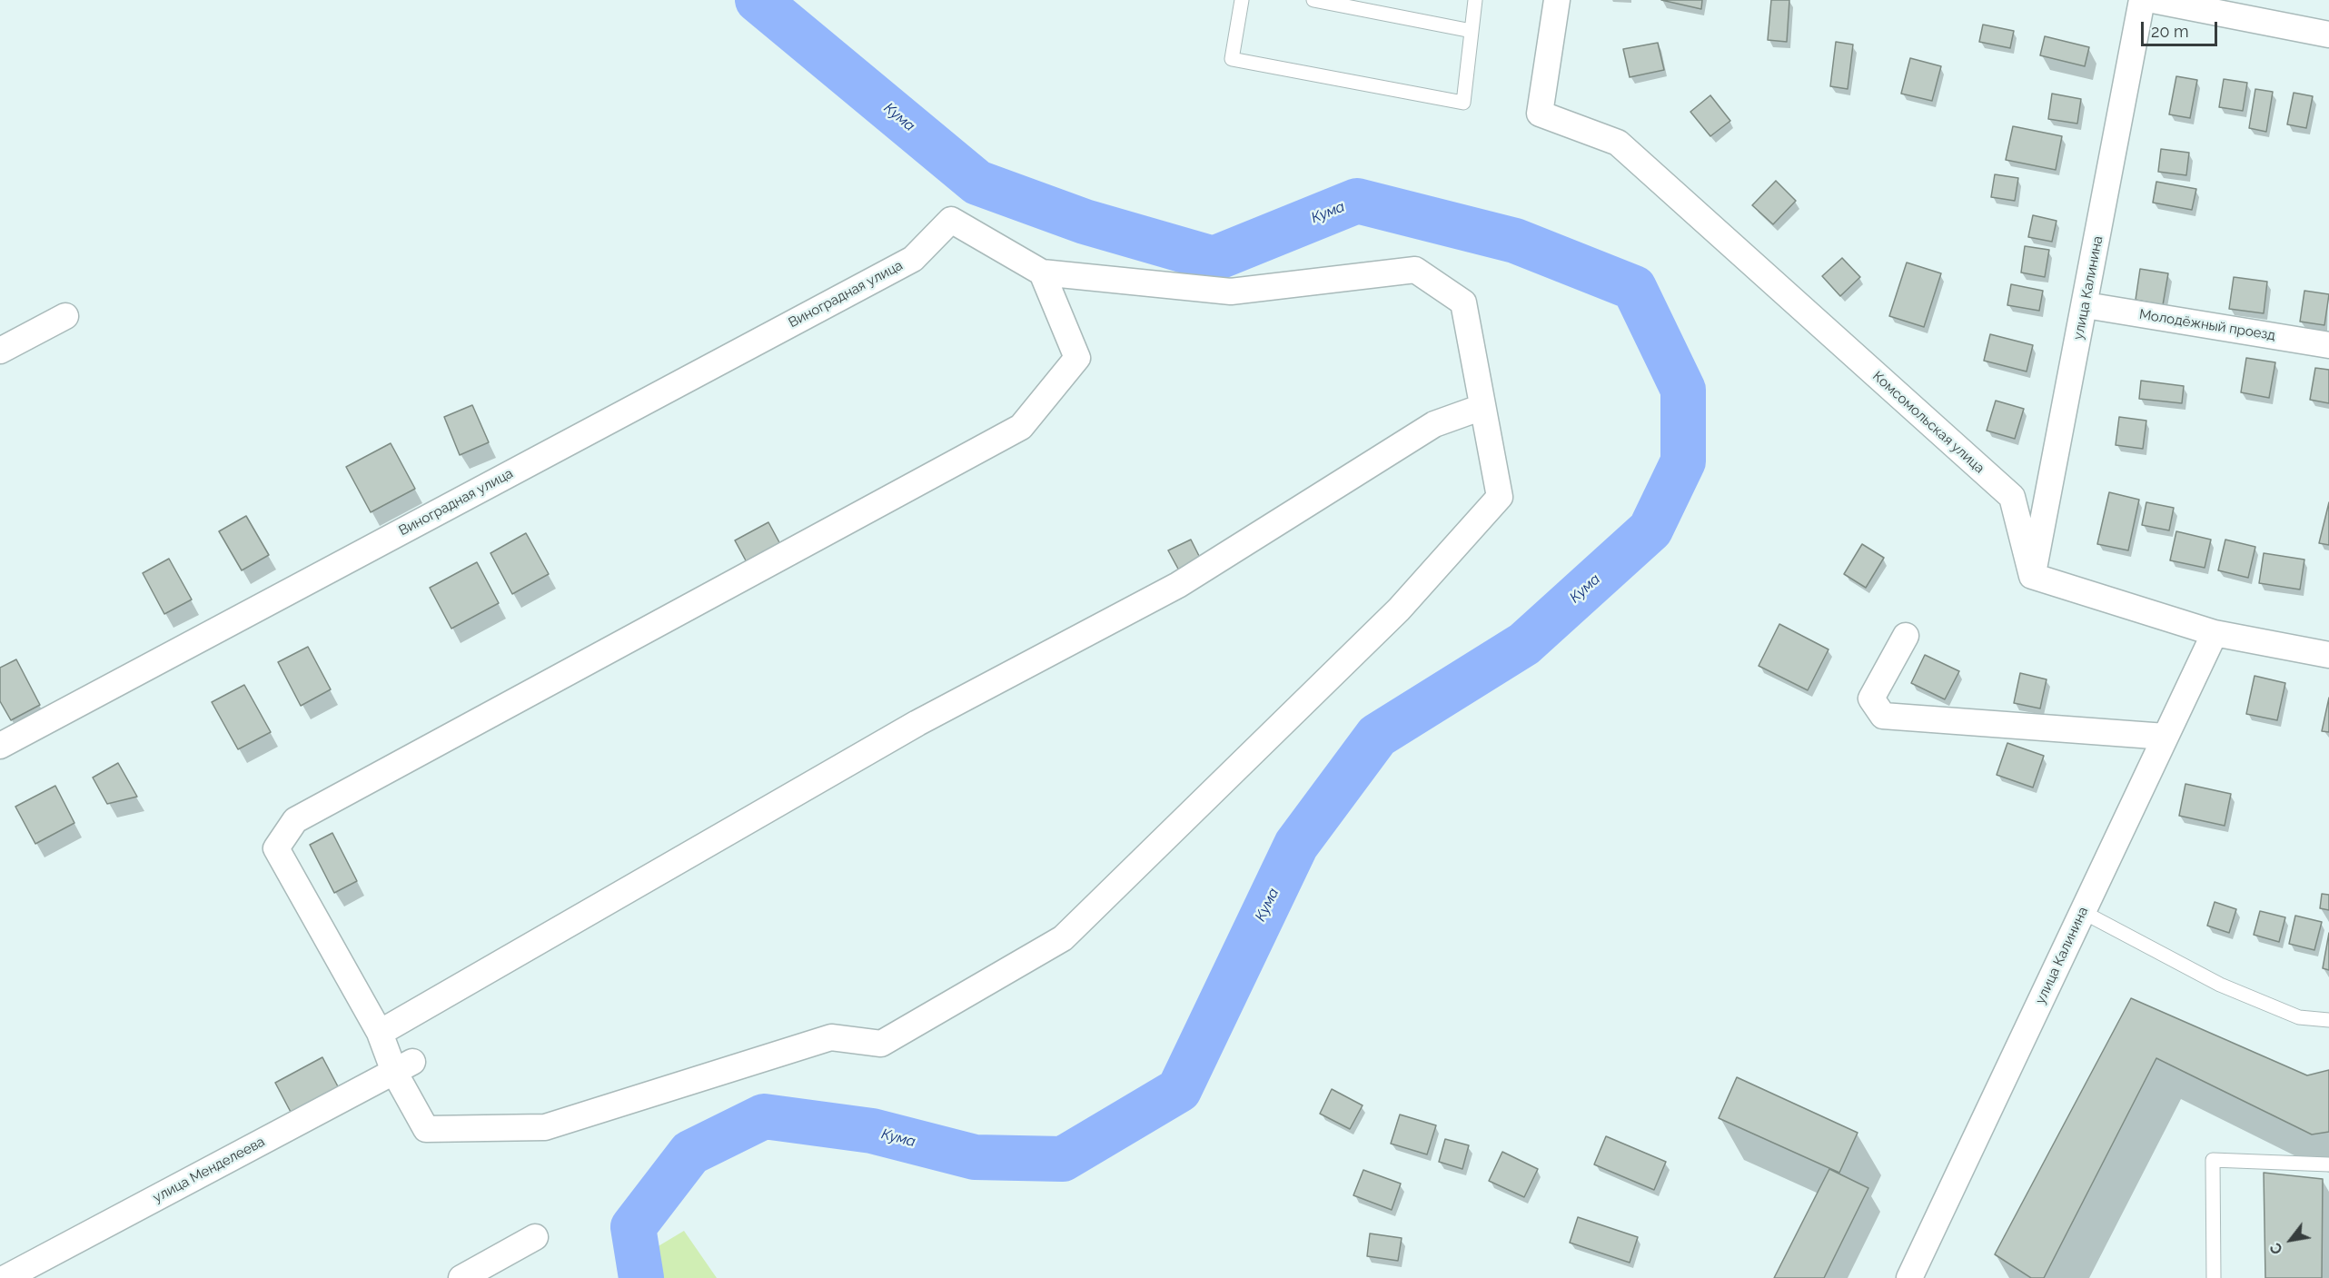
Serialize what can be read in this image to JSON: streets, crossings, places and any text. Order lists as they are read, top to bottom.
{
  "streets": {
    "street": [
      "улица Калинина",
      "Виноградная улица",
      "Молодёжный проезд",
      "Комсомольская улица",
      "улица Менделеева"
    ]
  },
  "crossings": [
    ["улица Калинина", "Молодёжный проезд"],
    ["улица Калинина", "Комсомольская улица"]
  ],
  "water": ["Кума"],
  "scale_bar": "20 m",
  "north": "bottom left"
}
